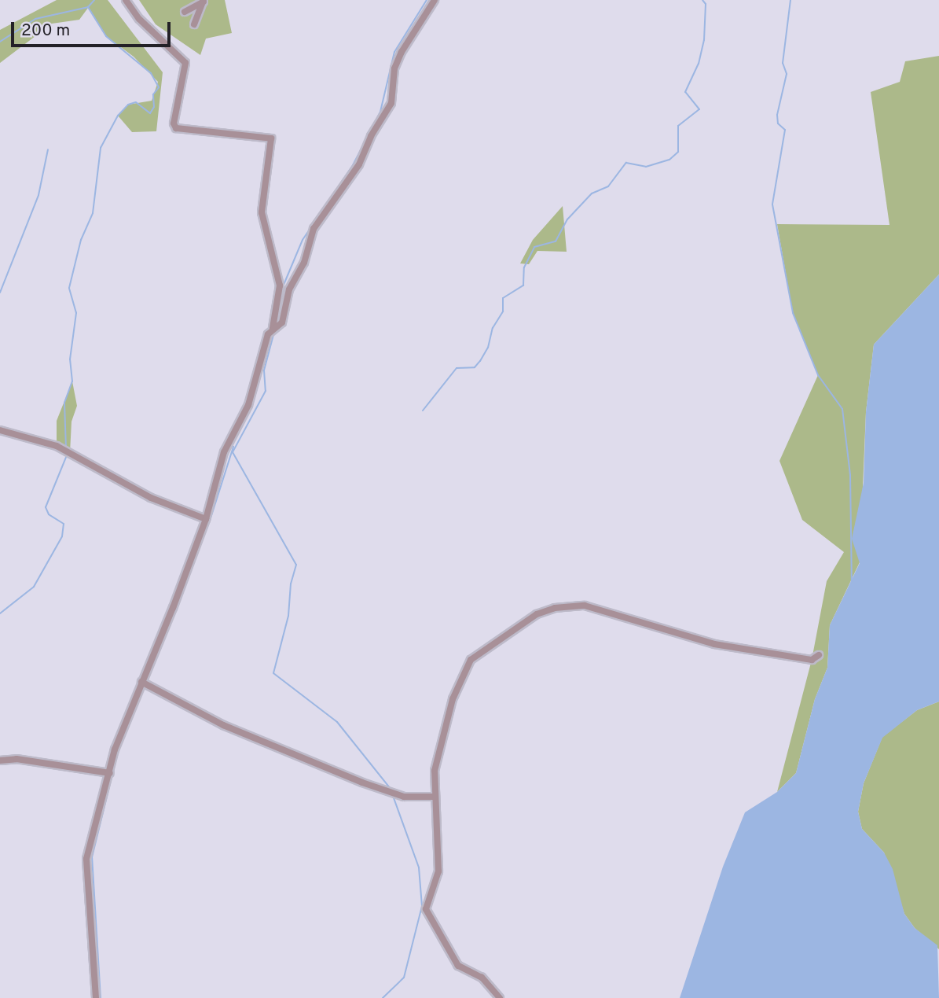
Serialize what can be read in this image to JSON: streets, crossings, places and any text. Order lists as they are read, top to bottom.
{
  "scale_bar": "200 m"
}
